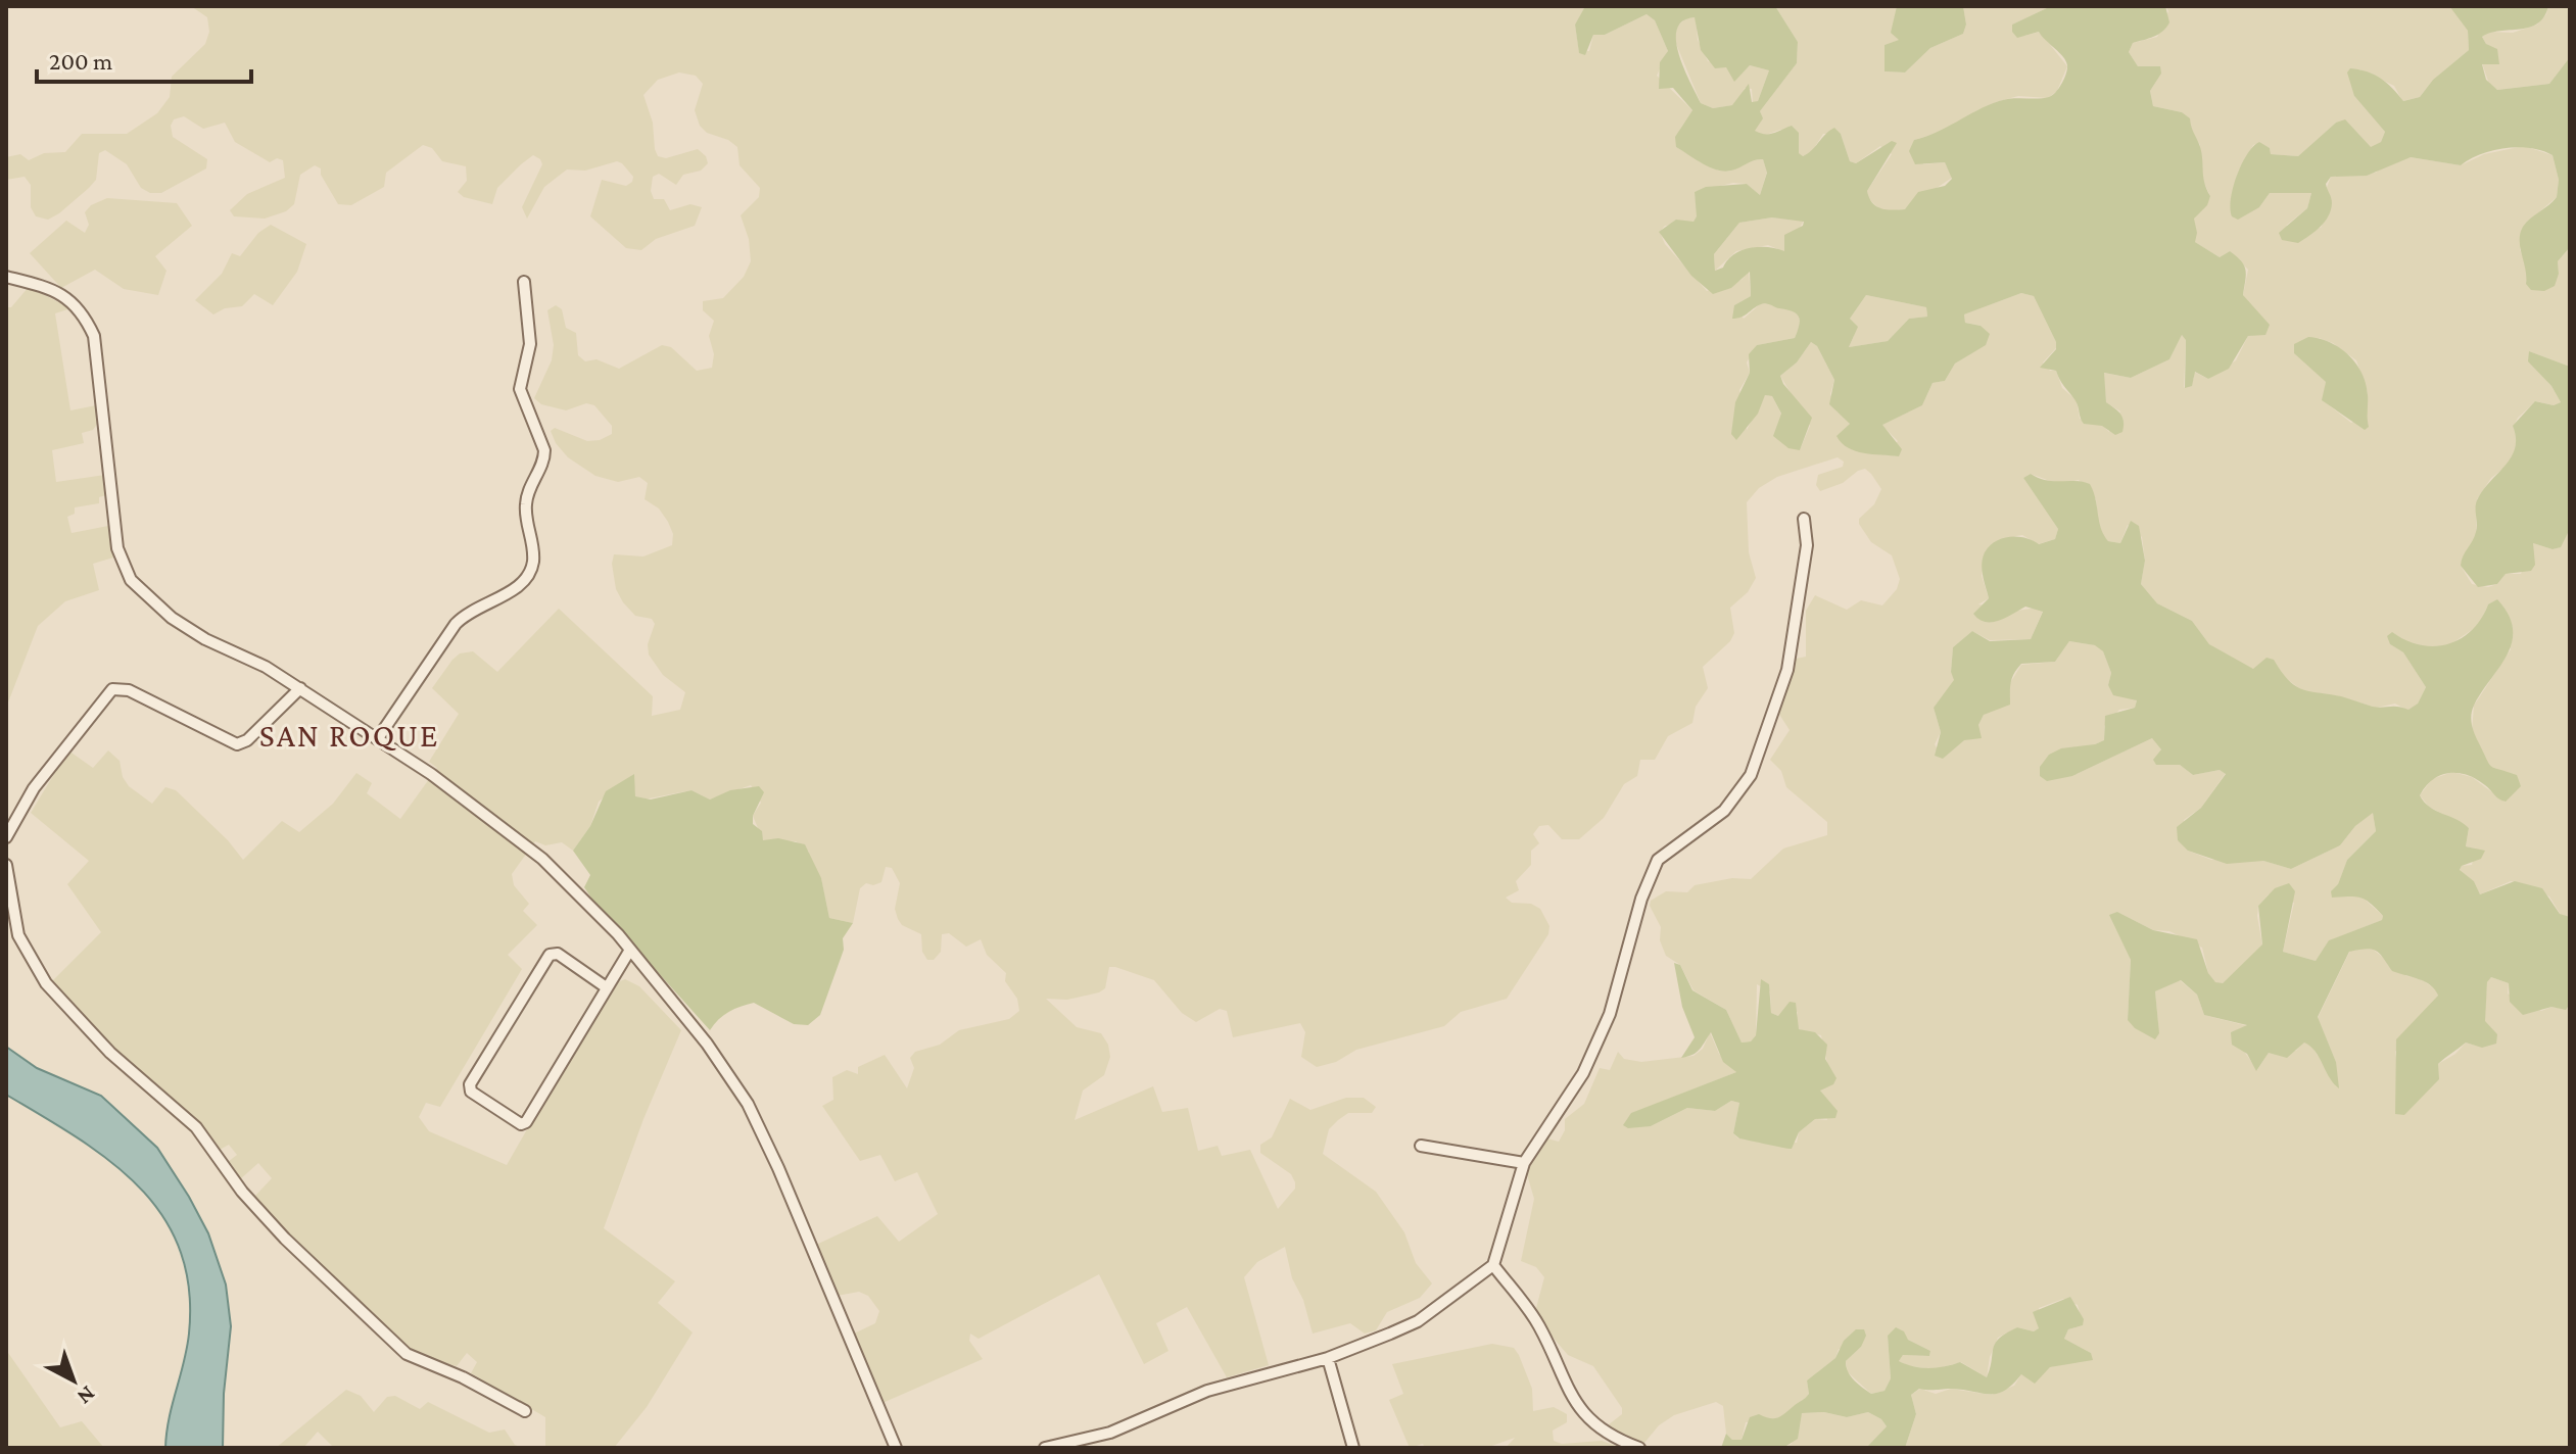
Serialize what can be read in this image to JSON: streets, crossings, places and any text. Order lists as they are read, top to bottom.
{
  "districts": ["SAN ROQUE"],
  "scale_bar": "200 m",
  "north": "bottom right"
}
